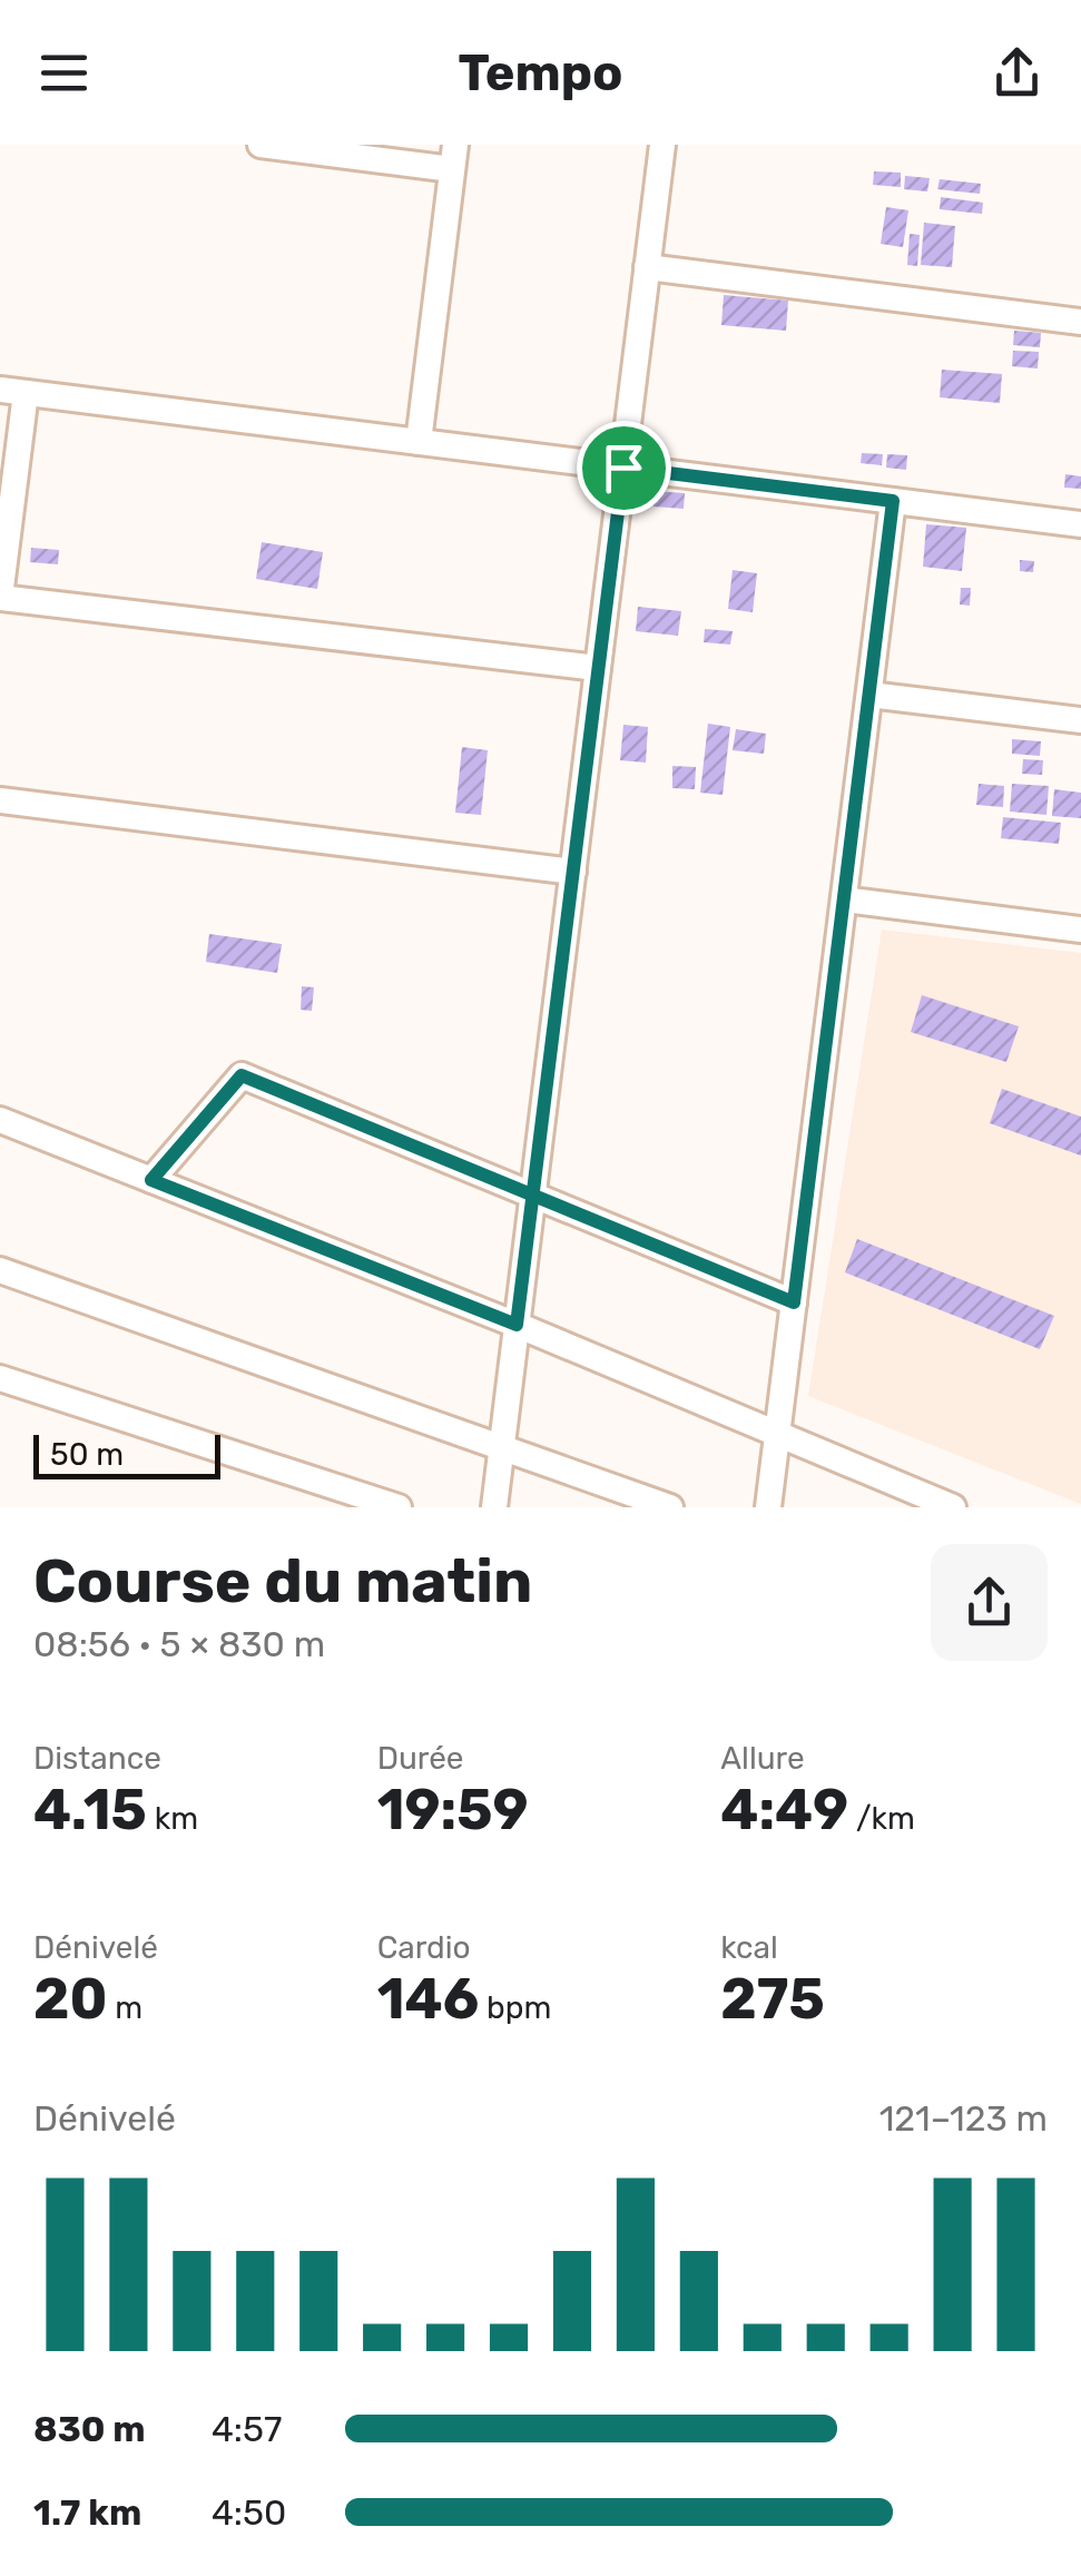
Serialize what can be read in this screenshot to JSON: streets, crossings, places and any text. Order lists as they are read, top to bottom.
{
  "scale_bar": "50 m",
  "page": {
    "header": "Tempo",
    "scale": "50 m",
    "heading": ["Course du matin", "08:56 · 5 × 830 m"],
    "stats": [
      ["Distance", "4.15 km"],
      ["Durée", "19:59"],
      ["Allure", "4:49 /km"],
      ["Dénivelé", "20 m"],
      ["Cardio", "146 bpm"],
      ["kcal", "275"]
    ],
    "chart": ["Dénivelé", "121–123 m"],
    "list": [
      {
        "name": "830 m",
        "note": "4:57"
      },
      {
        "name": "1.7 km",
        "note": "4:50"
      }
    ]
  }
}
